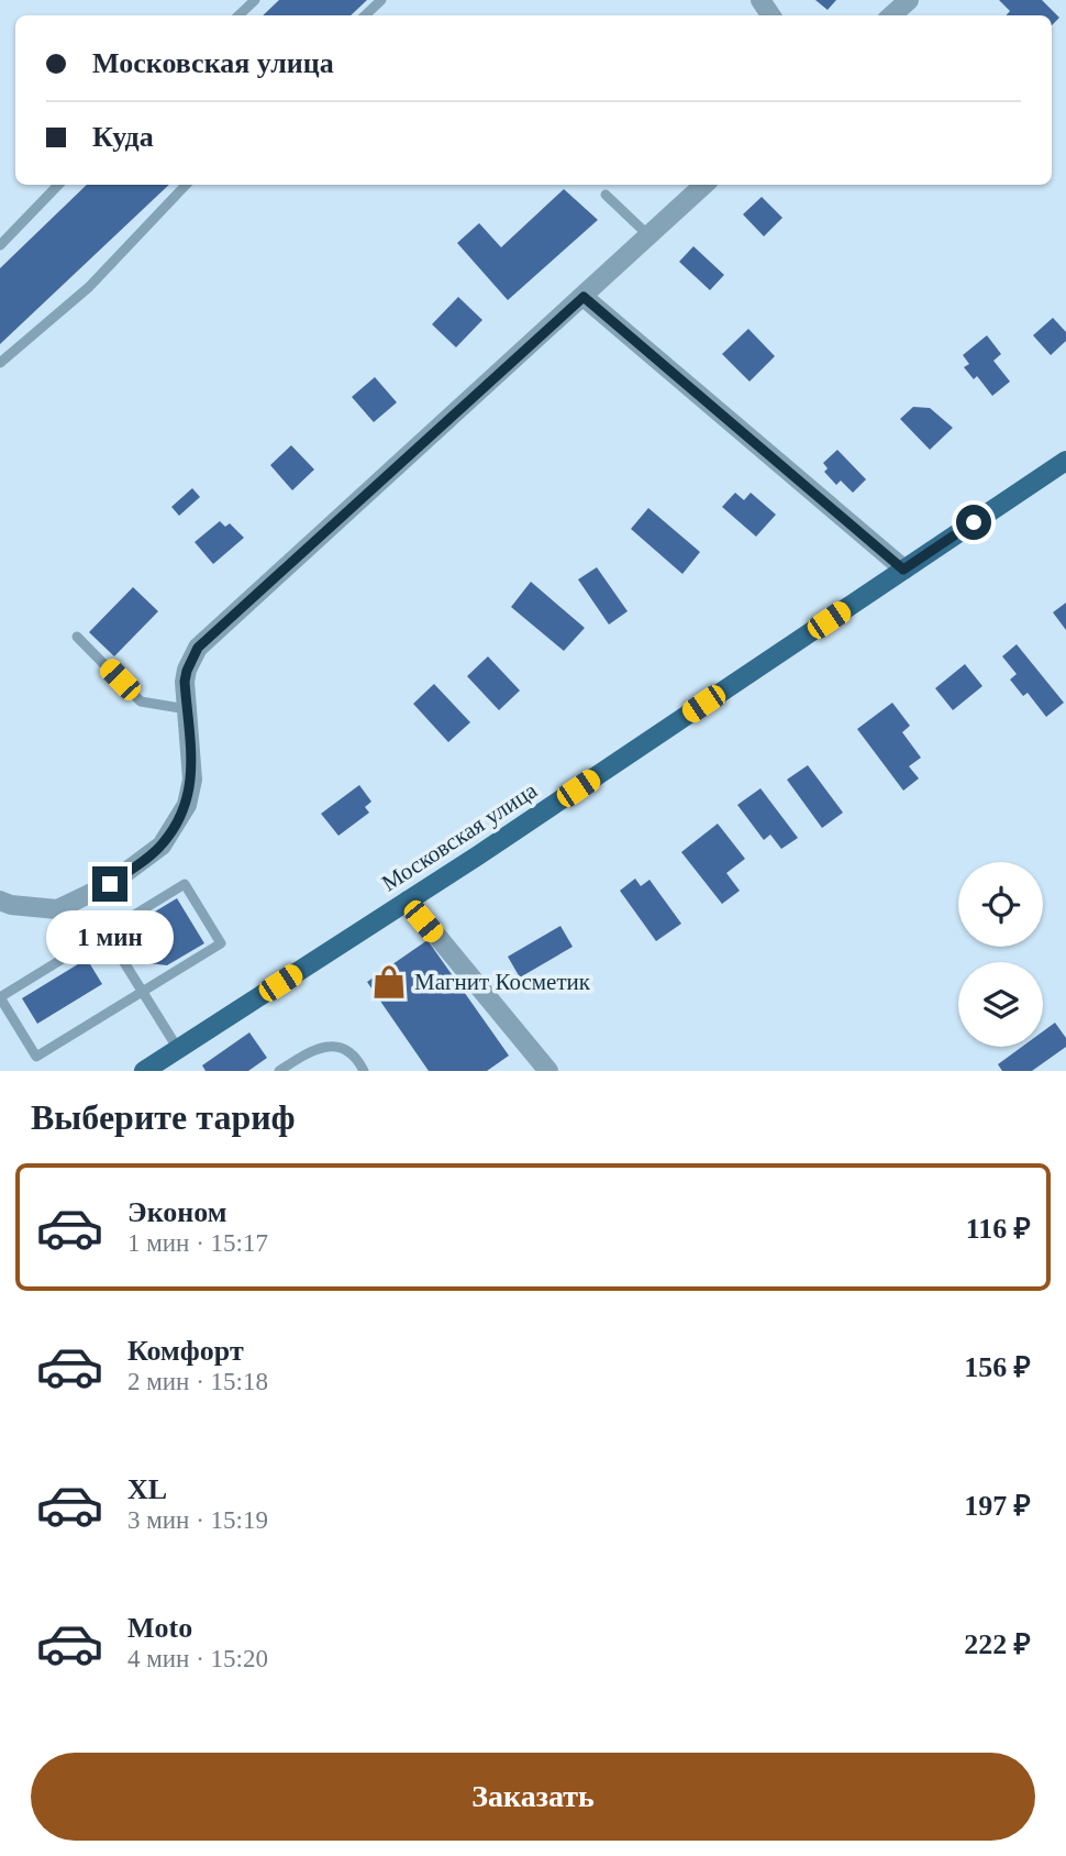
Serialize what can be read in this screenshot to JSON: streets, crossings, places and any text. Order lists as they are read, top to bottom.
{
  "streets": {
    "main road": ["Московская улица"]
  },
  "places": {
    "shop": ["Магнит Косметик"]
  },
  "page": {
    "banner": ["Московская улица", "Куда"],
    "bubble": "1 мин",
    "heading": "Выберите тариф",
    "list": [
      {
        "name": "Эконом",
        "note": "1 мин · 15:17",
        "value": "116 ₽"
      },
      {
        "name": "Комфорт",
        "note": "2 мин · 15:18",
        "value": "156 ₽"
      },
      {
        "name": "XL",
        "note": "3 мин · 15:19",
        "value": "197 ₽"
      },
      {
        "name": "Moto",
        "note": "4 мин · 15:20",
        "value": "222 ₽"
      }
    ],
    "buttons": "Заказать"
  }
}
